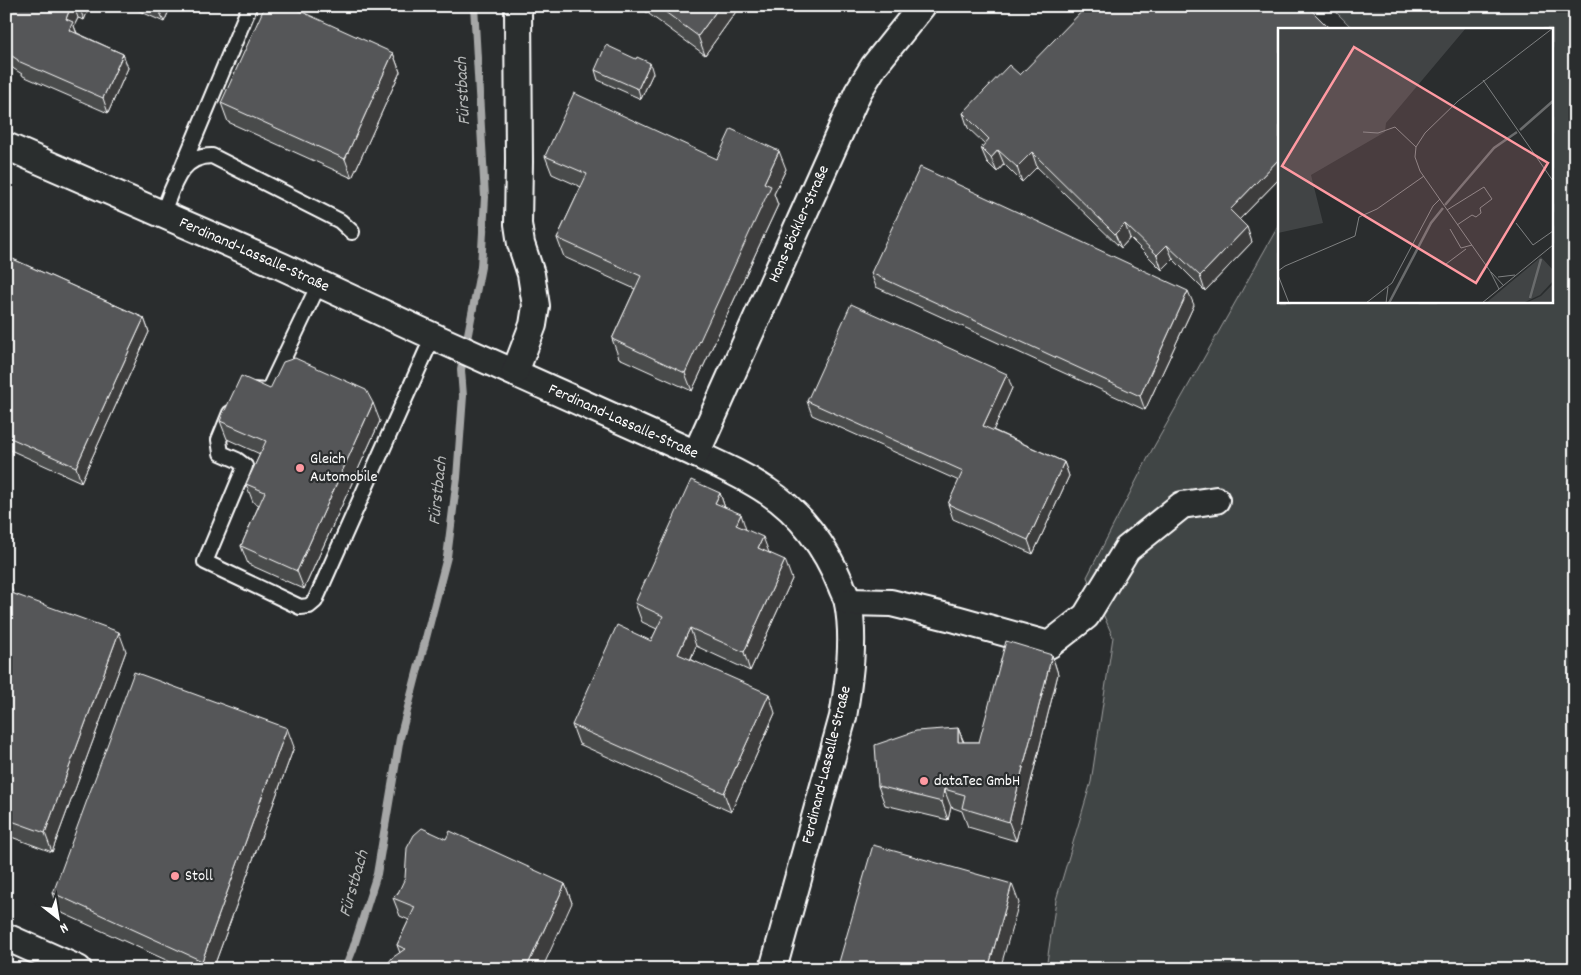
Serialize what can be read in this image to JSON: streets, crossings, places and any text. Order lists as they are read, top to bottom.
{
  "streets": {
    "street": ["Hans-Böckler-Straße", "Ferdinand-Lassalle-Straße"]
  },
  "crossings": [
    ["Hans-Böckler-Straße", "Ferdinand-Lassalle-Straße"]
  ],
  "water": ["Fürstbach"],
  "places": ["Gleich Automobile", "dataTec GmbH", "Stoll"],
  "north": "bottom right"
}
